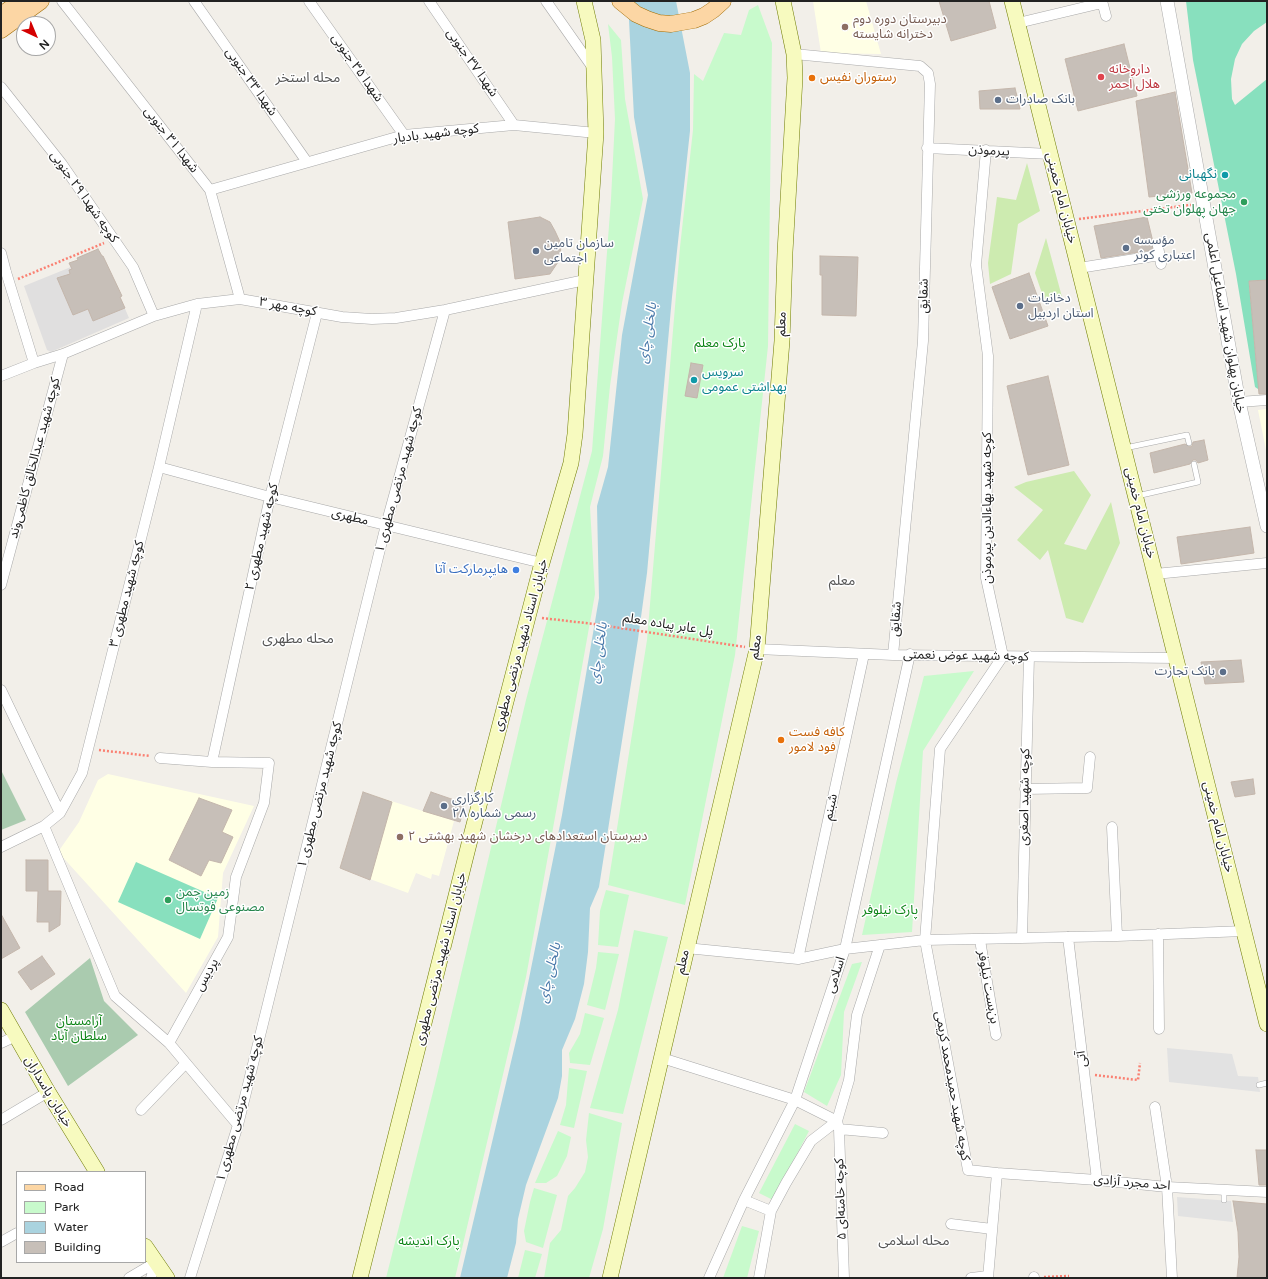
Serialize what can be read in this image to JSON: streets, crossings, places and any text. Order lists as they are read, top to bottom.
{
  "streets": {
    "main road": [
      "خیابان امام خمینی",
      "معلم",
      "خیابان استاد شهید مرتضی مطهری",
      "خیابان پاسداران"
    ],
    "street": [
      "شهدا ۳۷ جنوبی",
      "شهدا ۳۵ جنوبی",
      "شهدا ۳۳ جنوبی",
      "کوچه شهید بادیار",
      "شهدا ۳۱ جنوبی",
      "پیرموذن",
      "کوچه شهدا ۲۹ جنوبی",
      "شقایق",
      "کوچه مهر ۳",
      "خیابان پهلوان شهید اسماعیل اعلمی",
      "کوچه شهید عبدالخالق کاظمی‌وند",
      "کوچه شهید مرتضی مطهری ۱",
      "کوچه شهید بهاءالدین پیرموذن",
      "مطهری",
      "کوچه شهید مطهری ۲",
      "کوچه شهید مطهری ۳",
      "کوچه شهید عوض نعمتی",
      "کوچه شهید اصغری",
      "شبنم",
      "پردیس",
      "اسلامی",
      "بن‌بست نیلوفر",
      "آتی",
      "کوچه شهید حمیدمحمد کریمی",
      "احد مجرد آزادی",
      "کوچه خامنه‌ای ۵"
    ],
    "path": ["پل عابر پیاده معلم"]
  },
  "crossings": [
    ["شهدا ۳۷ جنوبی", "کوچه شهید بادیار"],
    ["شهدا ۳۵ جنوبی", "کوچه شهید بادیار"],
    ["شهدا ۳۳ جنوبی", "کوچه شهید بادیار"],
    ["کوچه شهید بادیار", "شهدا ۳۱ جنوبی"],
    ["کوچه شهید بادیار", "خیابان استاد شهید مرتضی مطهری"],
    ["شهدا ۳۱ جنوبی", "کوچه مهر ۳"],
    ["پیرموذن", "خیابان امام خمینی"],
    ["پیرموذن", "شقایق"],
    ["پیرموذن", "کوچه شهید بهاءالدین پیرموذن"],
    ["کوچه شهدا ۲۹ جنوبی", "کوچه مهر ۳"],
    ["خیابان امام خمینی", "کوچه شهید عوض نعمتی"],
    ["شقایق", "معلم"],
    ["شقایق", "کوچه شهید عوض نعمتی"],
    ["کوچه مهر ۳", "کوچه شهید عبدالخالق کاظمی‌وند"],
    ["کوچه مهر ۳", "کوچه شهید مرتضی مطهری ۱"],
    ["کوچه مهر ۳", "کوچه شهید مطهری ۲"],
    ["کوچه مهر ۳", "کوچه شهید مطهری ۳"],
    ["کوچه مهر ۳", "خیابان استاد شهید مرتضی مطهری"],
    ["معلم", "پل عابر پیاده معلم"],
    ["معلم", "کوچه شهید عوض نعمتی"],
    ["کوچه شهید مرتضی مطهری ۱", "مطهری"],
    ["کوچه شهید بهاءالدین پیرموذن", "کوچه شهید عوض نعمتی"],
    ["مطهری", "کوچه شهید مطهری ۲"],
    ["مطهری", "کوچه شهید مطهری ۳"],
    ["مطهری", "خیابان استاد شهید مرتضی مطهری"],
    ["کوچه شهید مطهری ۲", "پردیس"],
    ["پل عابر پیاده معلم", "خیابان استاد شهید مرتضی مطهری"],
    ["پل عابر پیاده معلم", "کوچه شهید عوض نعمتی"],
    ["کوچه شهید عوض نعمتی", "کوچه شهید اصغری"],
    ["کوچه شهید عوض نعمتی", "شبنم"],
    ["کوچه شهید عوض نعمتی", "اسلامی"],
    ["آتی", "احد مجرد آزادی"],
    ["کوچه شهید حمیدمحمد کریمی", "احد مجرد آزادی"]
  ],
  "districts": [
    "محله استخر",
    "معلم",
    "محله مطهری",
    "محله اسلامی"
  ],
  "water": ["بالخلی چای"],
  "parks": [
    "پارک معلم",
    "پارک نیلوفر",
    "آرامستان سلطان آباد",
    "پارک اندیشه"
  ],
  "places": [
    "دبیرستان دوره دوم دخترانه شایسته",
    "داروخانه هلال احمر",
    "رستوران نفیس",
    "بانک صادرات",
    "نگهبانی",
    "مجموعه ورزشی جهان پهلوان تختی",
    "مؤسسه اعتباری کوثر",
    "سازمان تامین اجتماعی",
    "دخانیات استان اردبیل",
    "سرویس بهداشتی عمومی",
    "هایپرمارکت آتا",
    "بانک تجارت",
    "کافه فست فود لامور",
    "کارگزاری رسمی شماره ۲۸",
    "دبیرستان استعدادهای درخشان شهید بهشتی ۲",
    "زمین چمن مصنوعی فوتسال"
  ],
  "legend": [
    "Road",
    "Park",
    "Water",
    "Building"
  ],
  "north": "bottom right"
}
